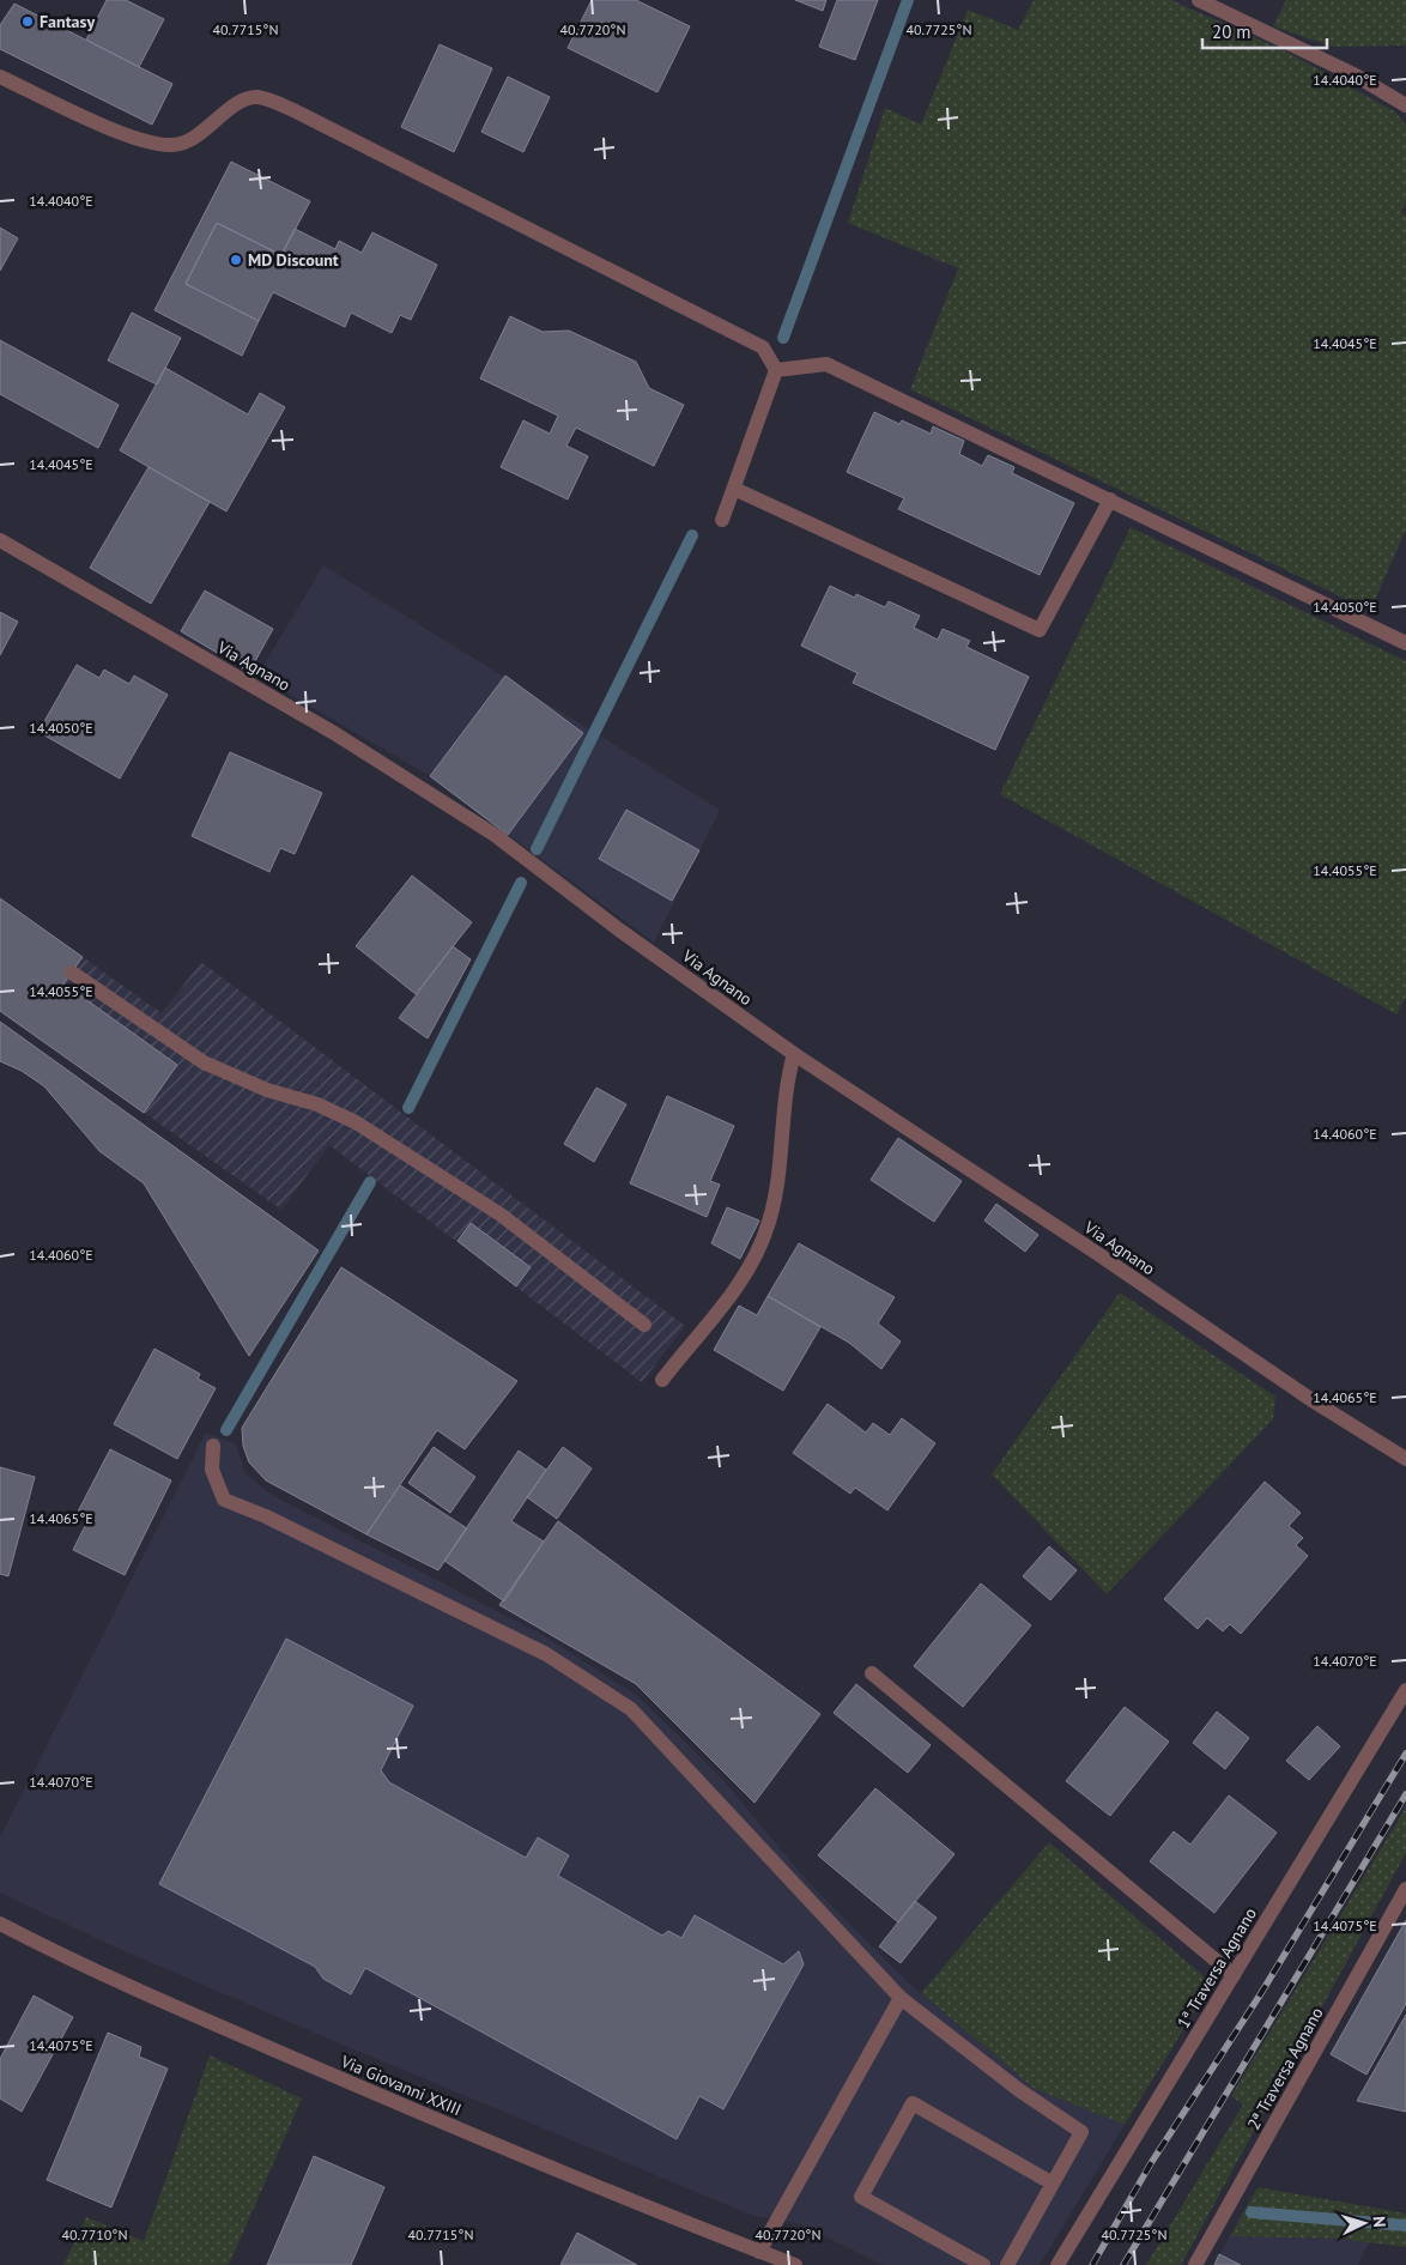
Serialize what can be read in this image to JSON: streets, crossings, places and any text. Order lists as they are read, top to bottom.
{
  "streets": {
    "street": [
      "Via Agnano",
      "1ª Traversa Agnano",
      "2ª Traversa Agnano",
      "Via Giovanni XXIII"
    ]
  },
  "places": ["Fantasy", "MD Discount"],
  "scale_bar": "20 m",
  "north": "right",
  "coordinates": [
    "40.7715°N",
    "40.7720°N",
    "40.7725°N",
    "14.4040°E",
    "14.4045°E",
    "14.4050°E",
    "14.4055°E",
    "14.4060°E",
    "14.4065°E",
    "14.4070°E",
    "14.4075°E",
    "40.7710°N"
  ]
}
